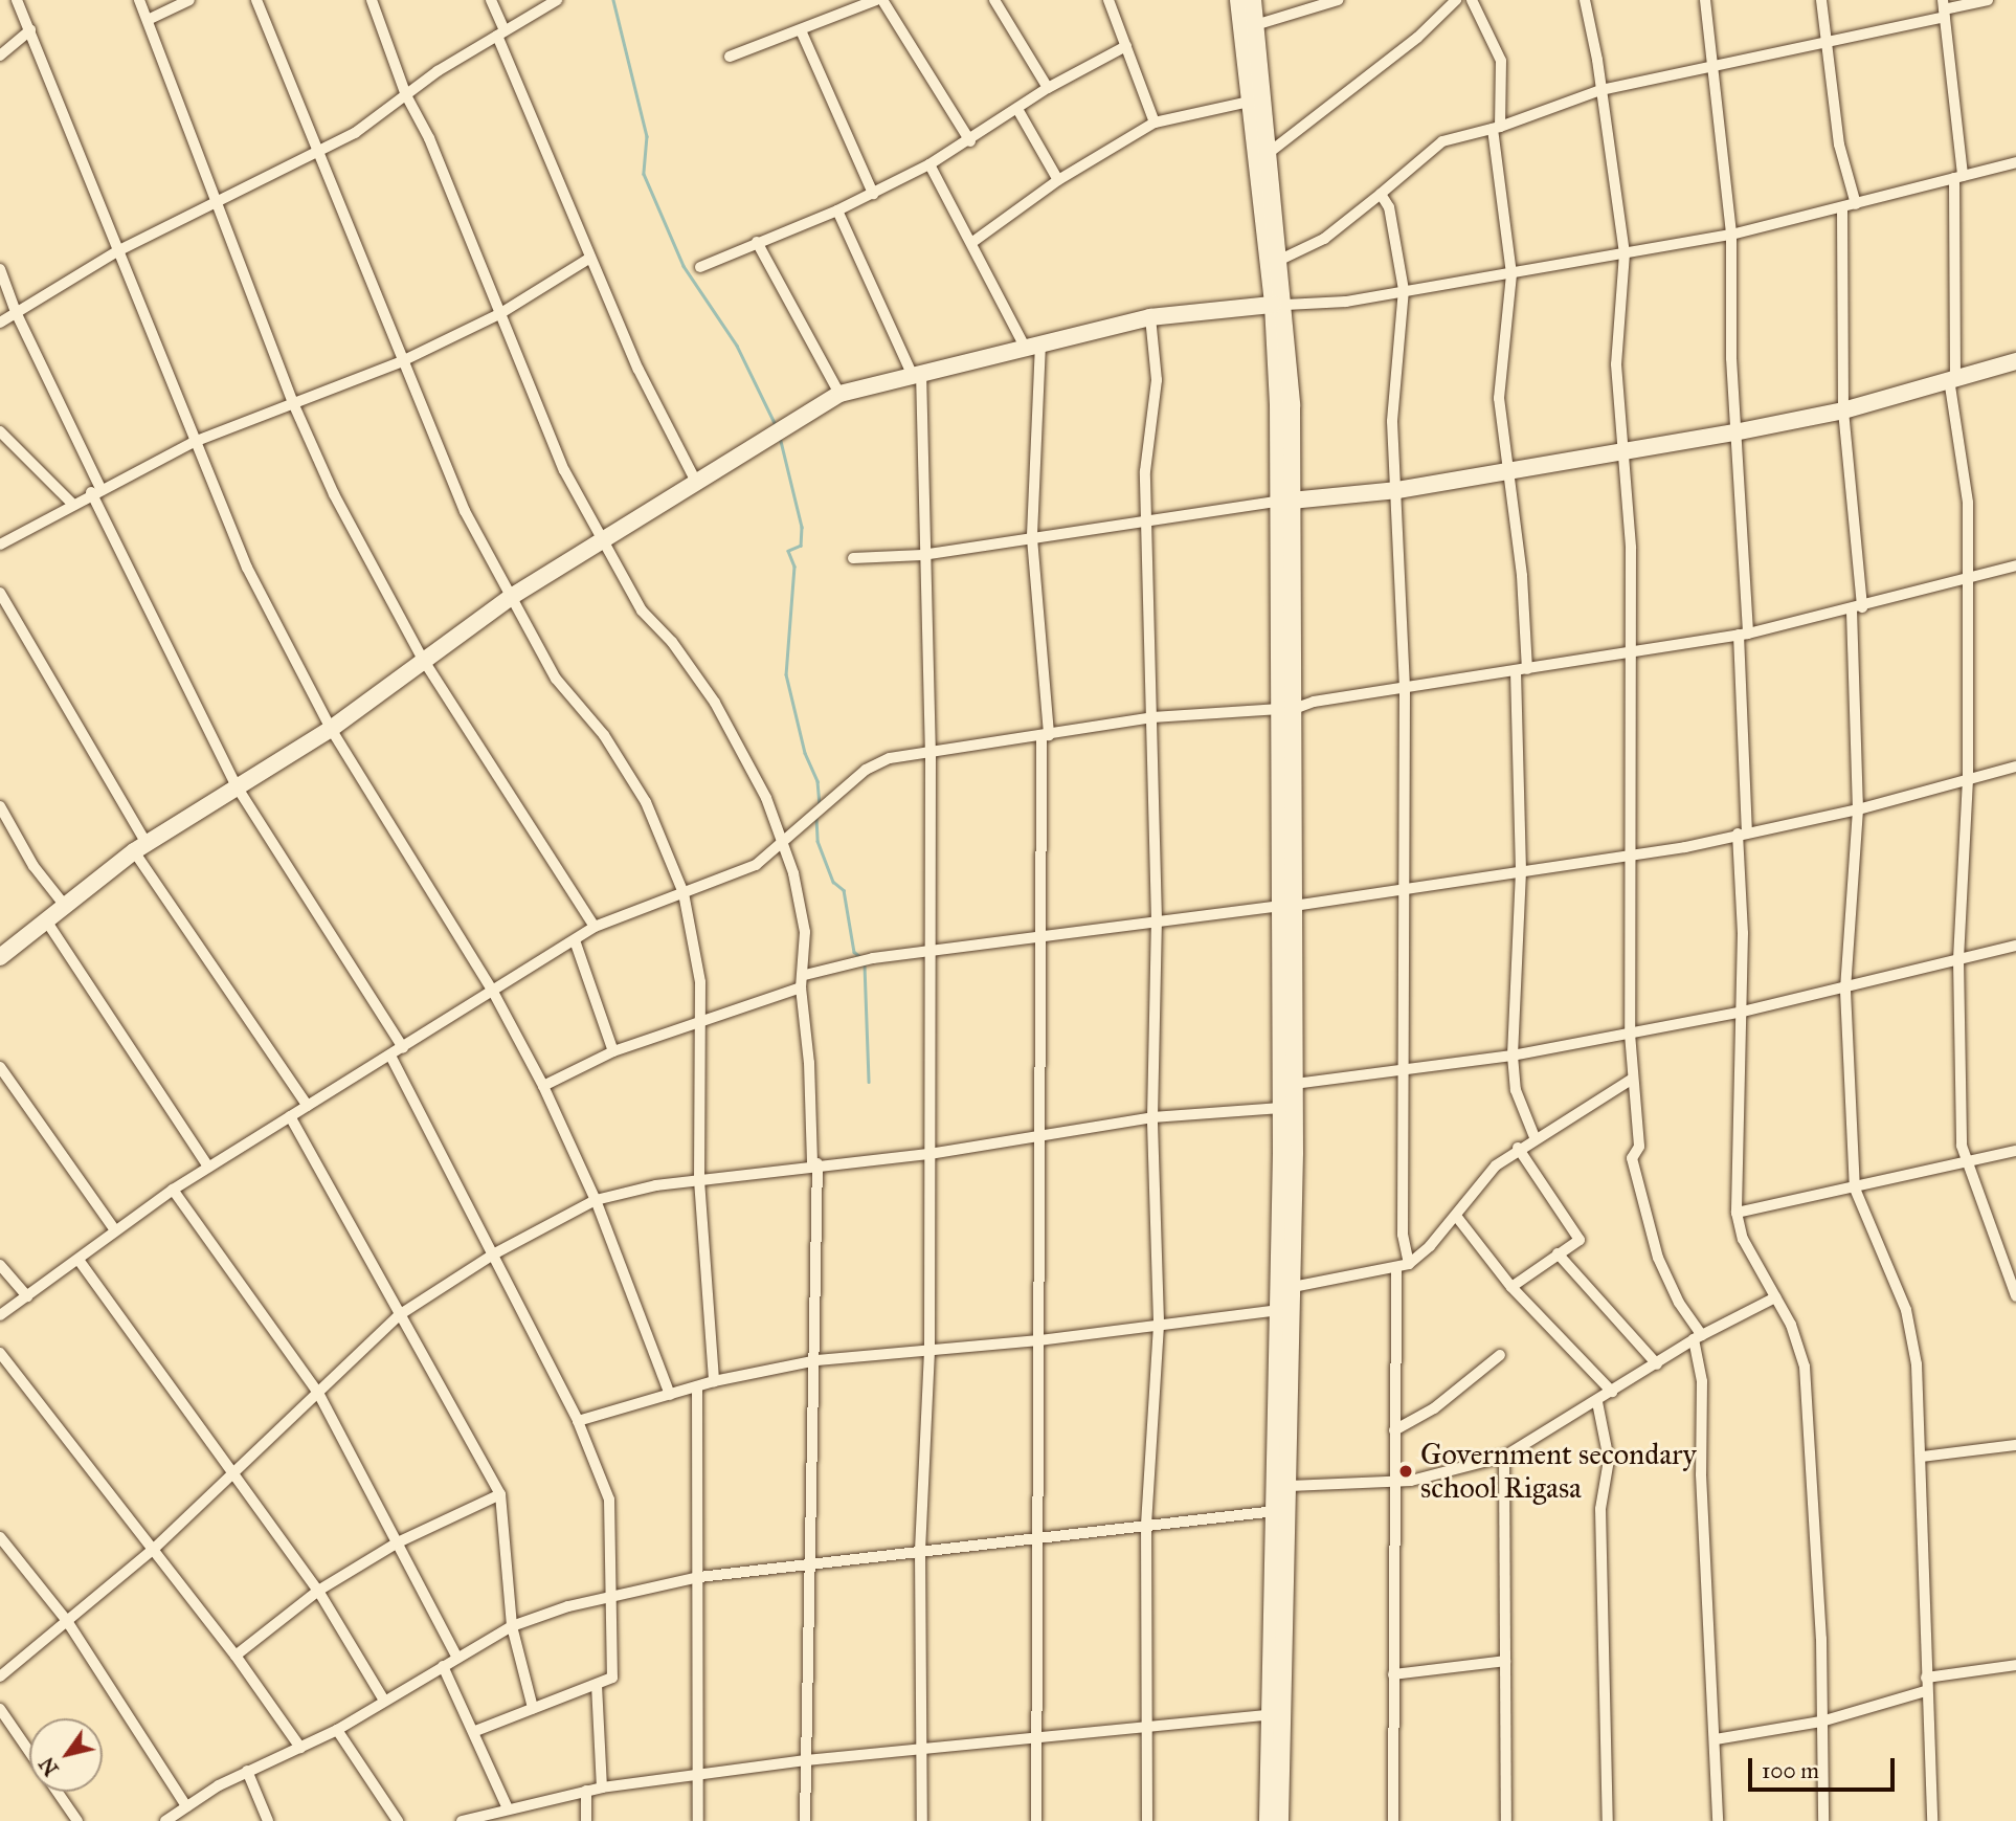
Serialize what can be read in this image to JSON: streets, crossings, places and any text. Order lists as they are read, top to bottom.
{
  "places": ["Government secondary school Rigasa"],
  "scale_bar": "100 m",
  "north": "bottom left"
}
